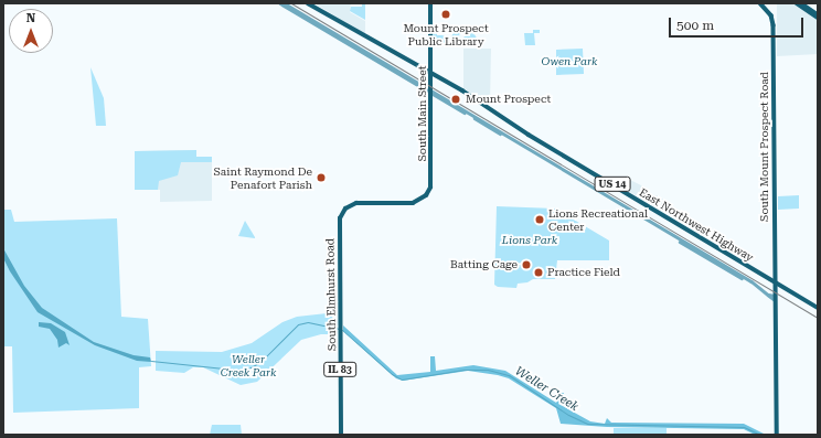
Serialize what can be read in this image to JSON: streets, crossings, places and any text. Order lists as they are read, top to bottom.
{
  "streets": {
    "main road": [
      "South Main Street",
      "South Mount Prospect Road",
      "US 14",
      "East Northwest Highway",
      "South Elmhurst Road",
      "IL 83"
    ]
  },
  "crossings": [
    ["South Main Street", "US 14"],
    ["South Main Street", "East Northwest Highway"],
    ["South Main Street", "South Elmhurst Road"],
    ["South Mount Prospect Road", "East Northwest Highway"],
    ["US 14", "East Northwest Highway"]
  ],
  "water": ["Weller Creek"],
  "parks": ["Owen Park", "Lions Park", "Weller Creek Park"],
  "places": [
    "Mount Prospect Public Library",
    "Mount Prospect",
    "Saint Raymond De Penafort Parish",
    "Lions Recreational Center",
    "Batting Cage",
    "Practice Field"
  ],
  "scale_bar": "500 m",
  "north": "top"
}
